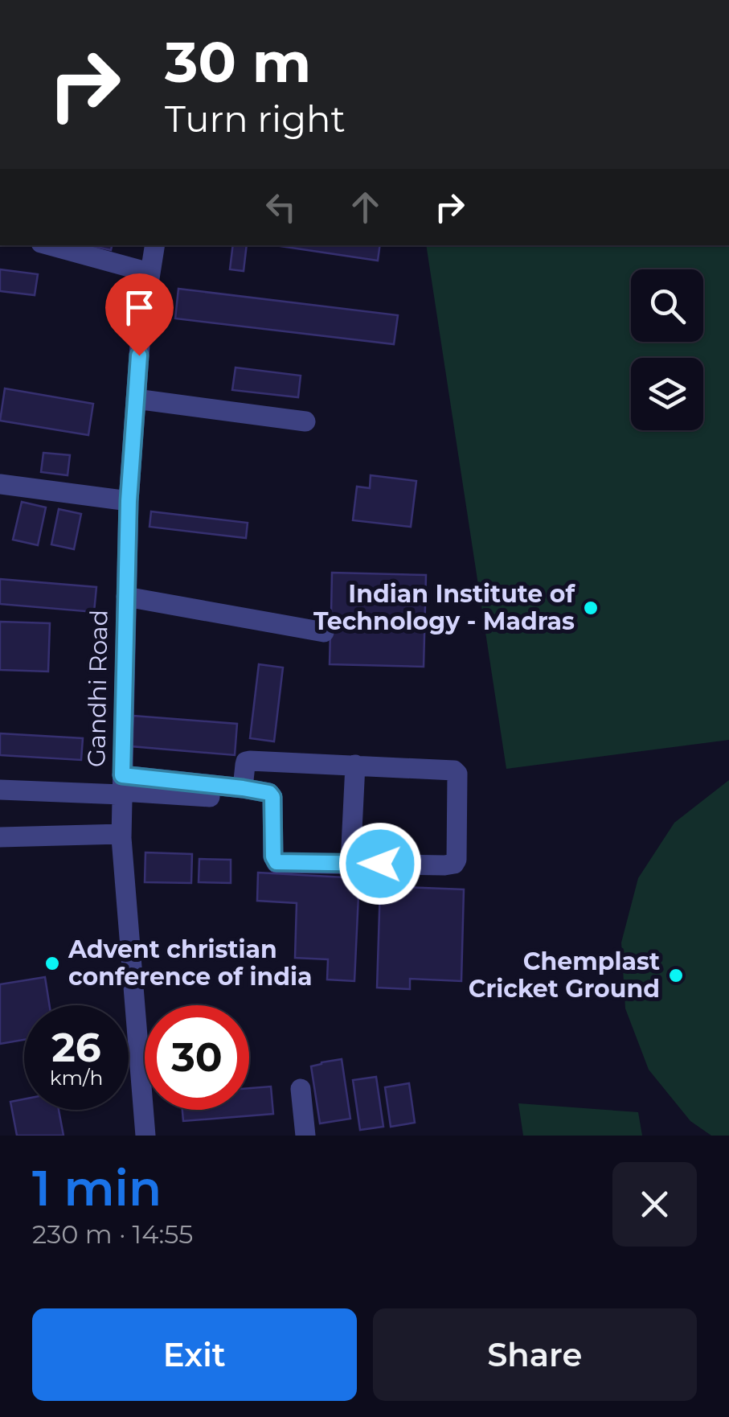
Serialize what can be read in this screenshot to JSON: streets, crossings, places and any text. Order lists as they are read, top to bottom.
{
  "streets": {
    "street": ["Gandhi Road"]
  },
  "places": ["Indian Institute of Technology - Madras", "Advent christian conference of india", "Chemplast Cricket Ground"],
  "page": {
    "turn": ["30 m", "Turn right"],
    "speed": "26 km/h",
    "limit": "30",
    "heading": ["1 min", "230 m · 14:55"],
    "buttons": ["Exit", "Share"]
  }
}
